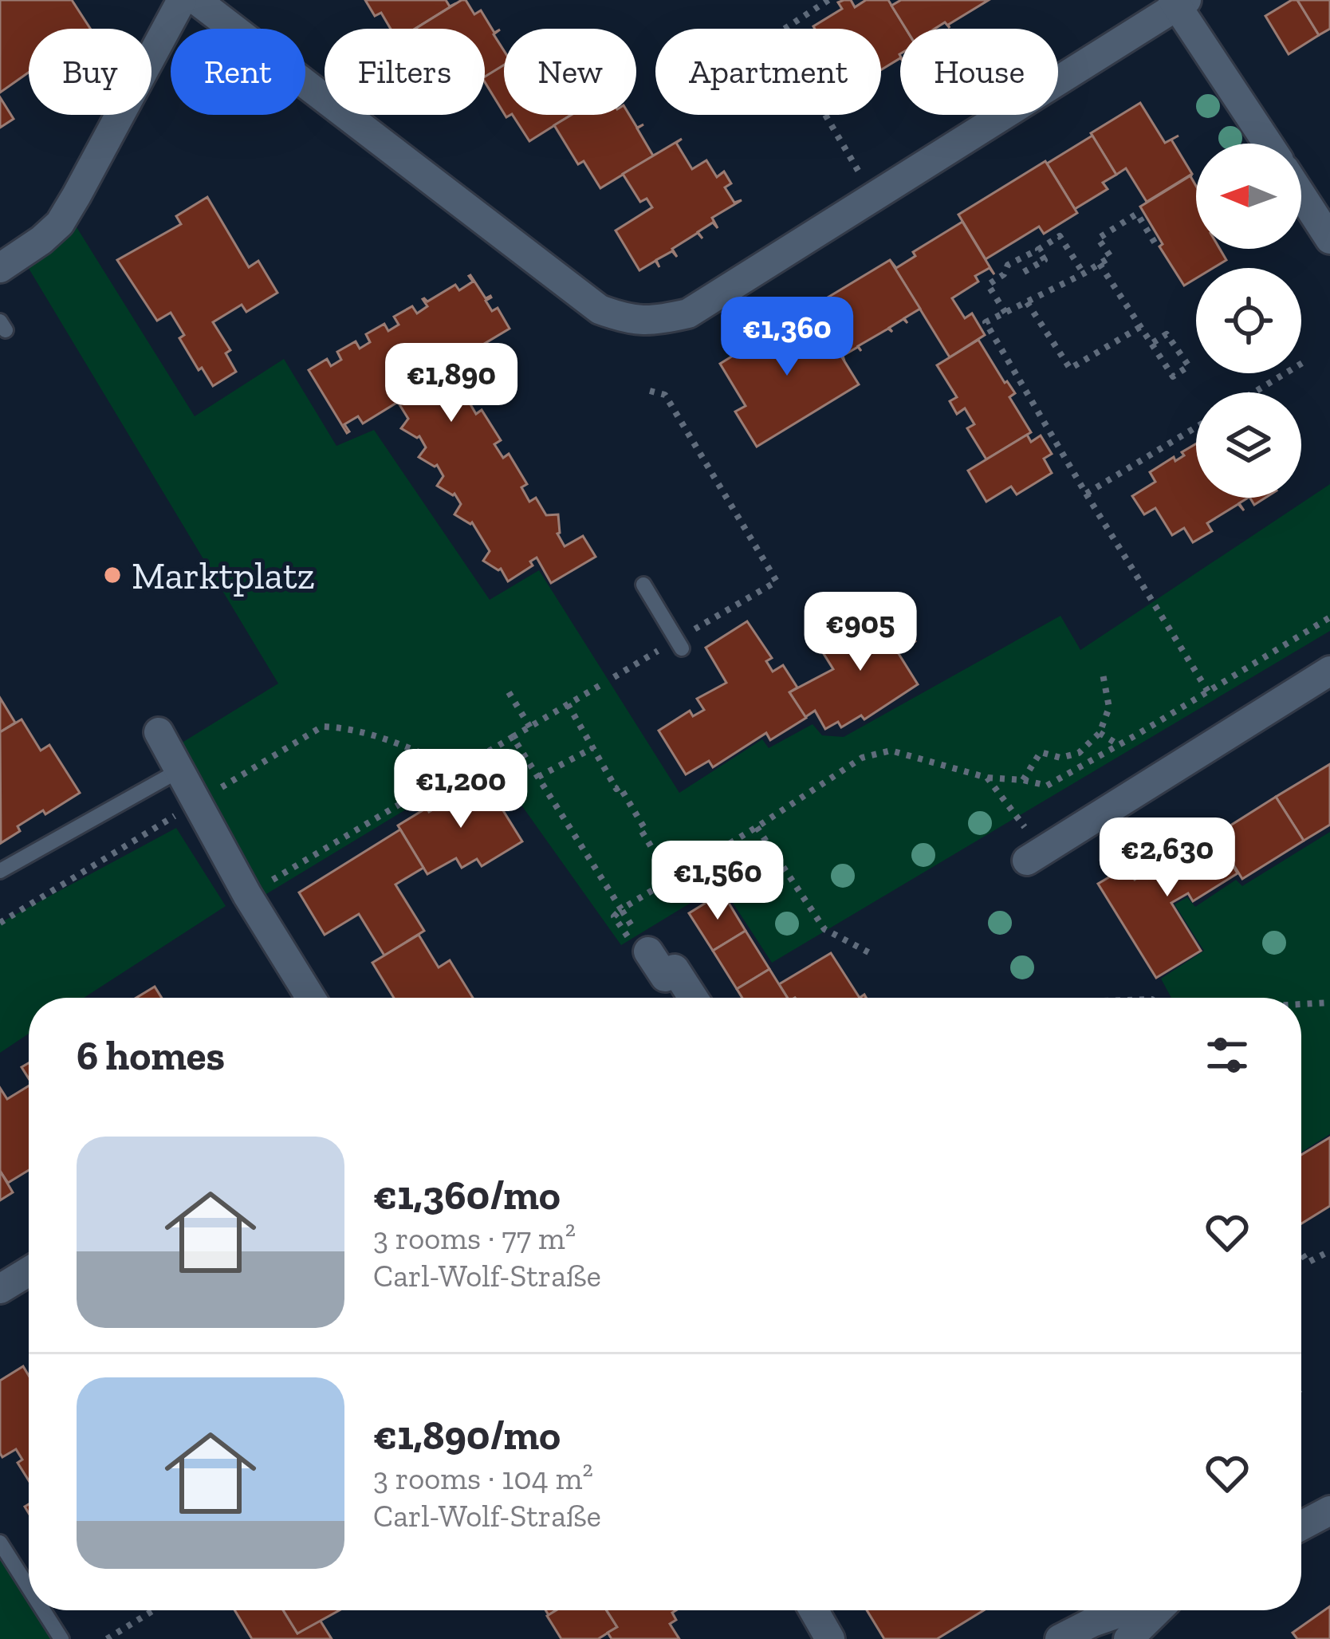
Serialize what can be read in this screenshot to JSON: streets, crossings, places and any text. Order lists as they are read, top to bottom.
{
  "places": ["Marktplatz"],
  "north": "left",
  "page": {
    "chip": [
      "Buy",
      "Rent",
      "Filters",
      "New",
      "Apartment",
      "House"
    ],
    "price": [
      "€1,360",
      "€1,890",
      "€905",
      "€1,200",
      "€2,630",
      "€1,560"
    ],
    "heading": "6 homes",
    "list": [
      {
        "name": "€1,360/mo",
        "note": "3 rooms · 77 m² · Carl-Wolf-Straße"
      },
      {
        "name": "€1,890/mo",
        "note": "3 rooms · 104 m² · Carl-Wolf-Straße"
      }
    ]
  }
}
